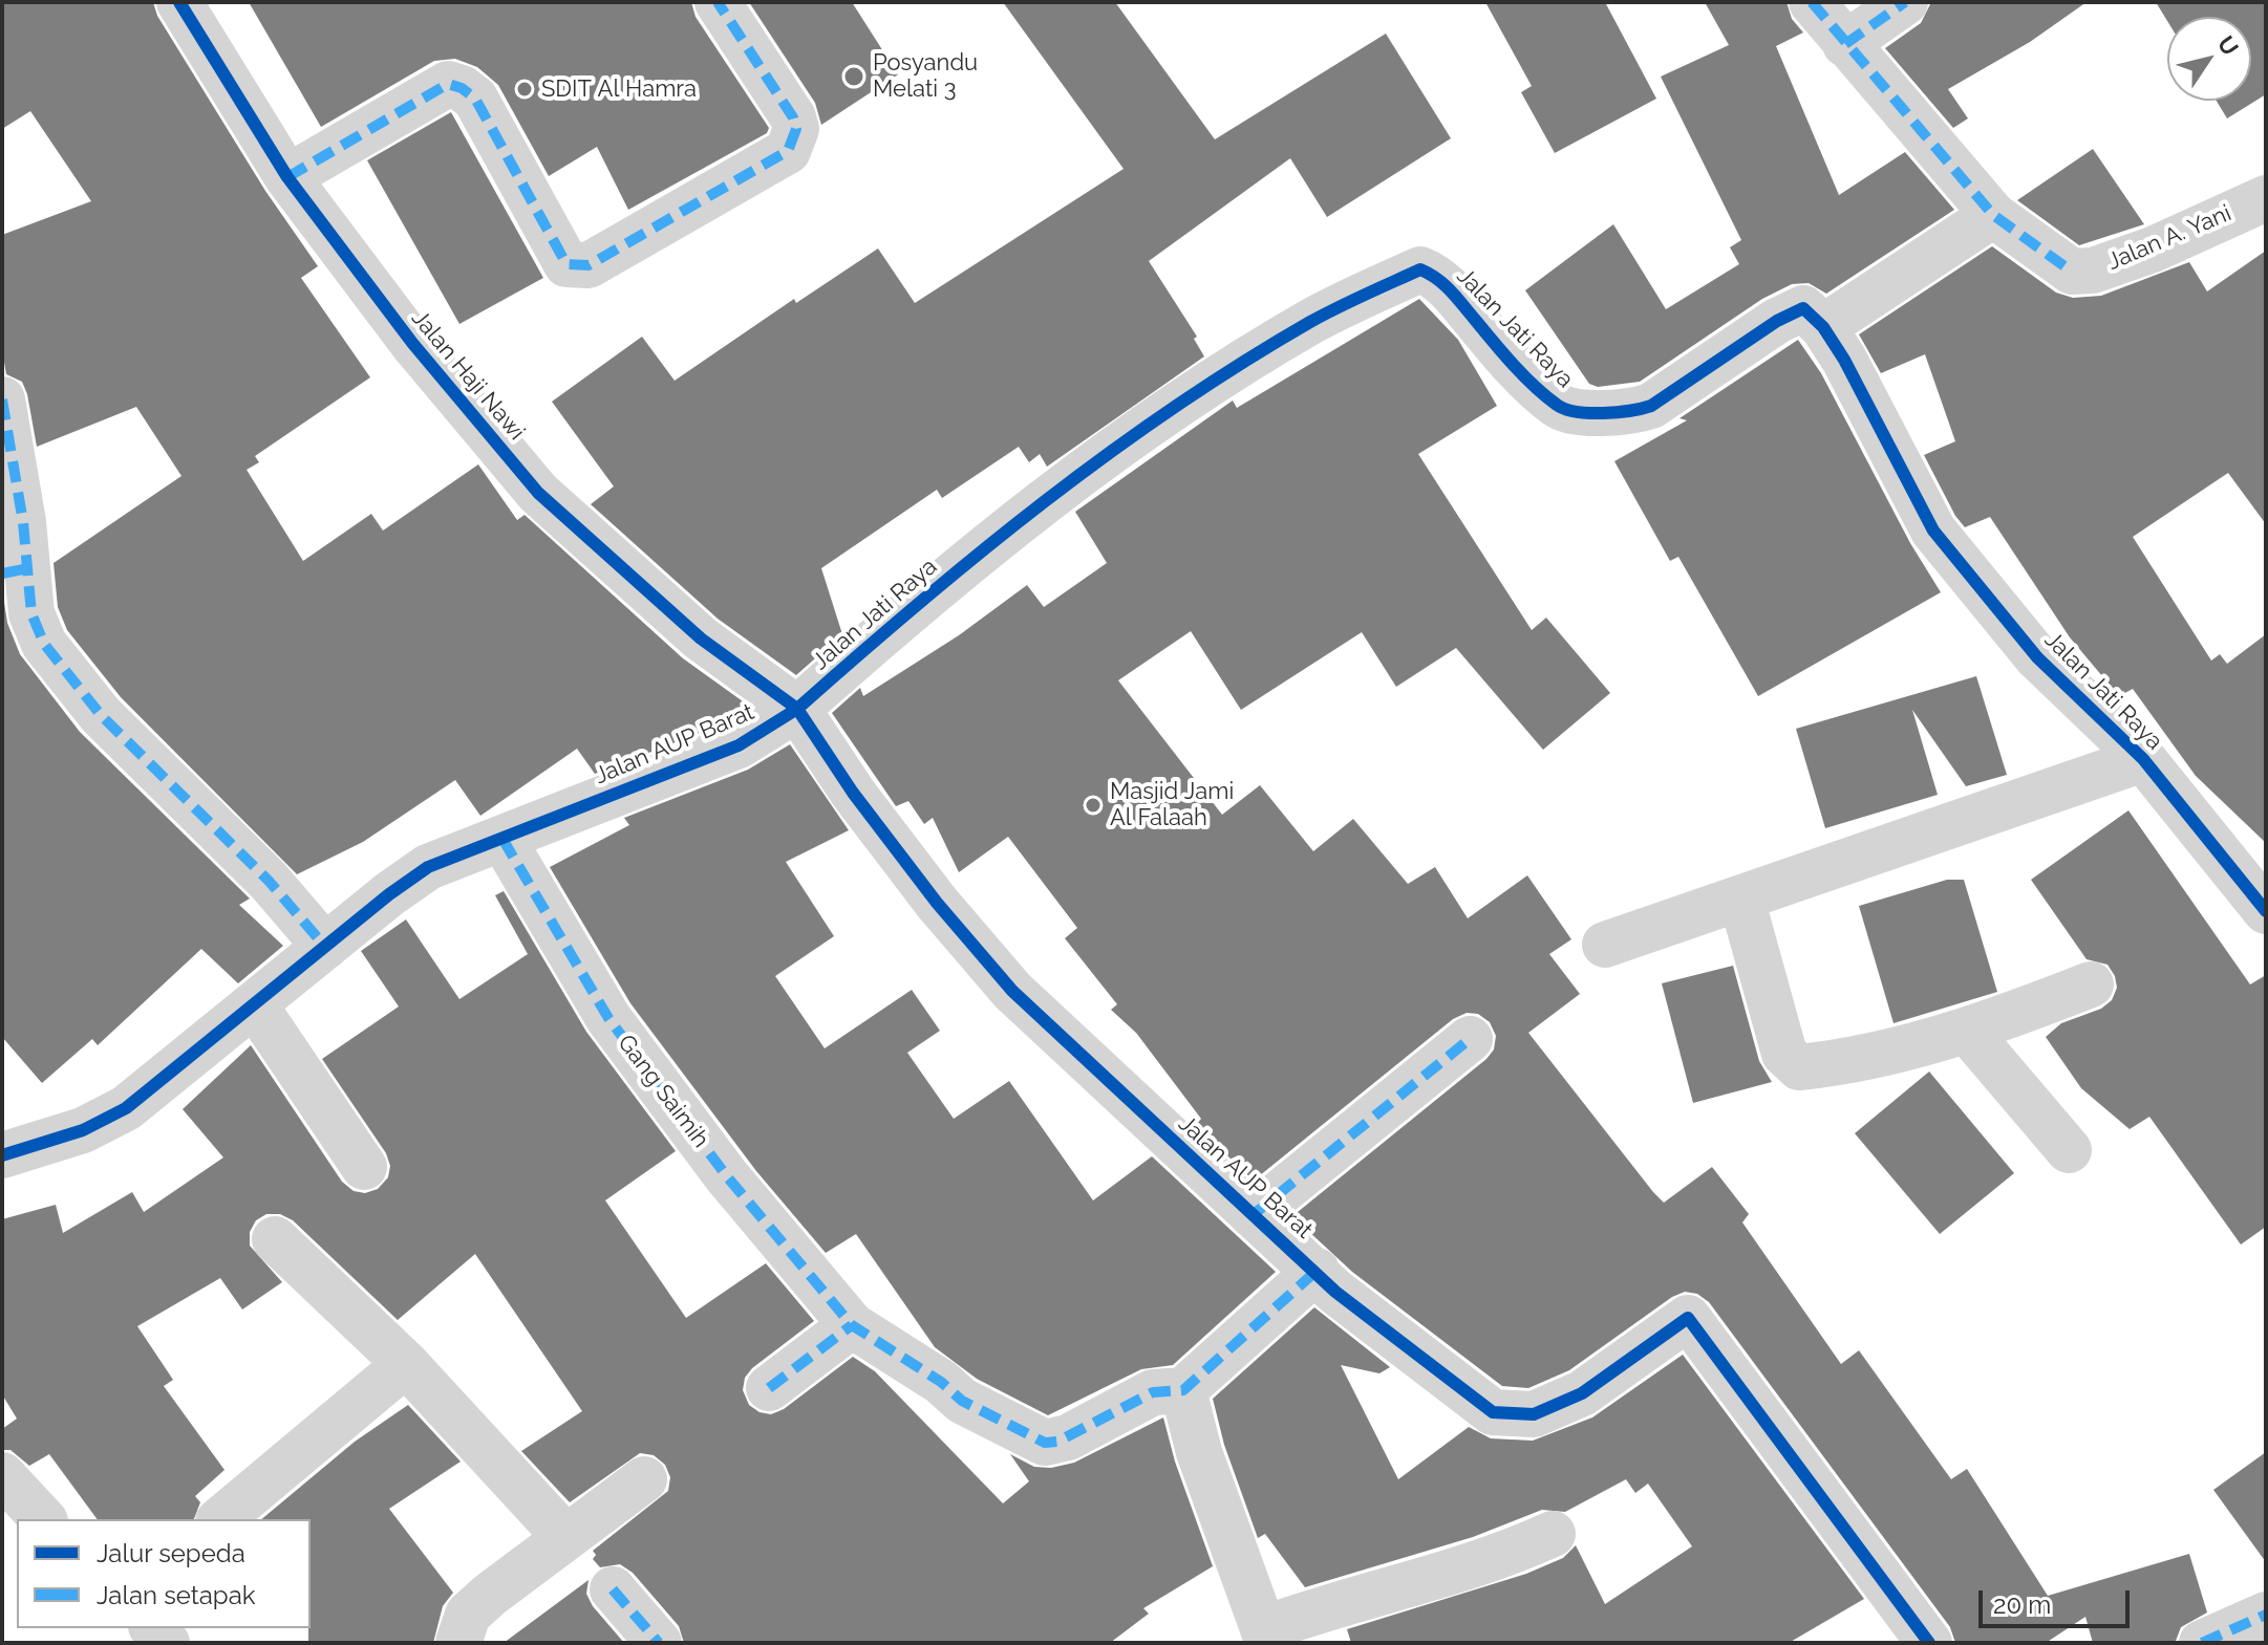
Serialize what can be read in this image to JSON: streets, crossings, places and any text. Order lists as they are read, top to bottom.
{
  "streets": {
    "street": [
      "Jalan A. Yani",
      "Jalan Jati Raya",
      "Jalan Haji Nawi",
      "Jalan AUP Barat",
      "Gang Saimih"
    ]
  },
  "crossings": [
    ["Jalan Jati Raya", "Jalan Haji Nawi"],
    ["Jalan Jati Raya", "Jalan AUP Barat"],
    ["Jalan Haji Nawi", "Jalan AUP Barat"],
    ["Jalan AUP Barat", "Gang Saimih"]
  ],
  "places": ["Posyandu Melati 3", "SDIT Al Hamra", "Masjid Jami Al Falaah"],
  "legend": ["Jalur sepeda", "Jalan setapak"],
  "scale_bar": "20 m",
  "north": "top right"
}
